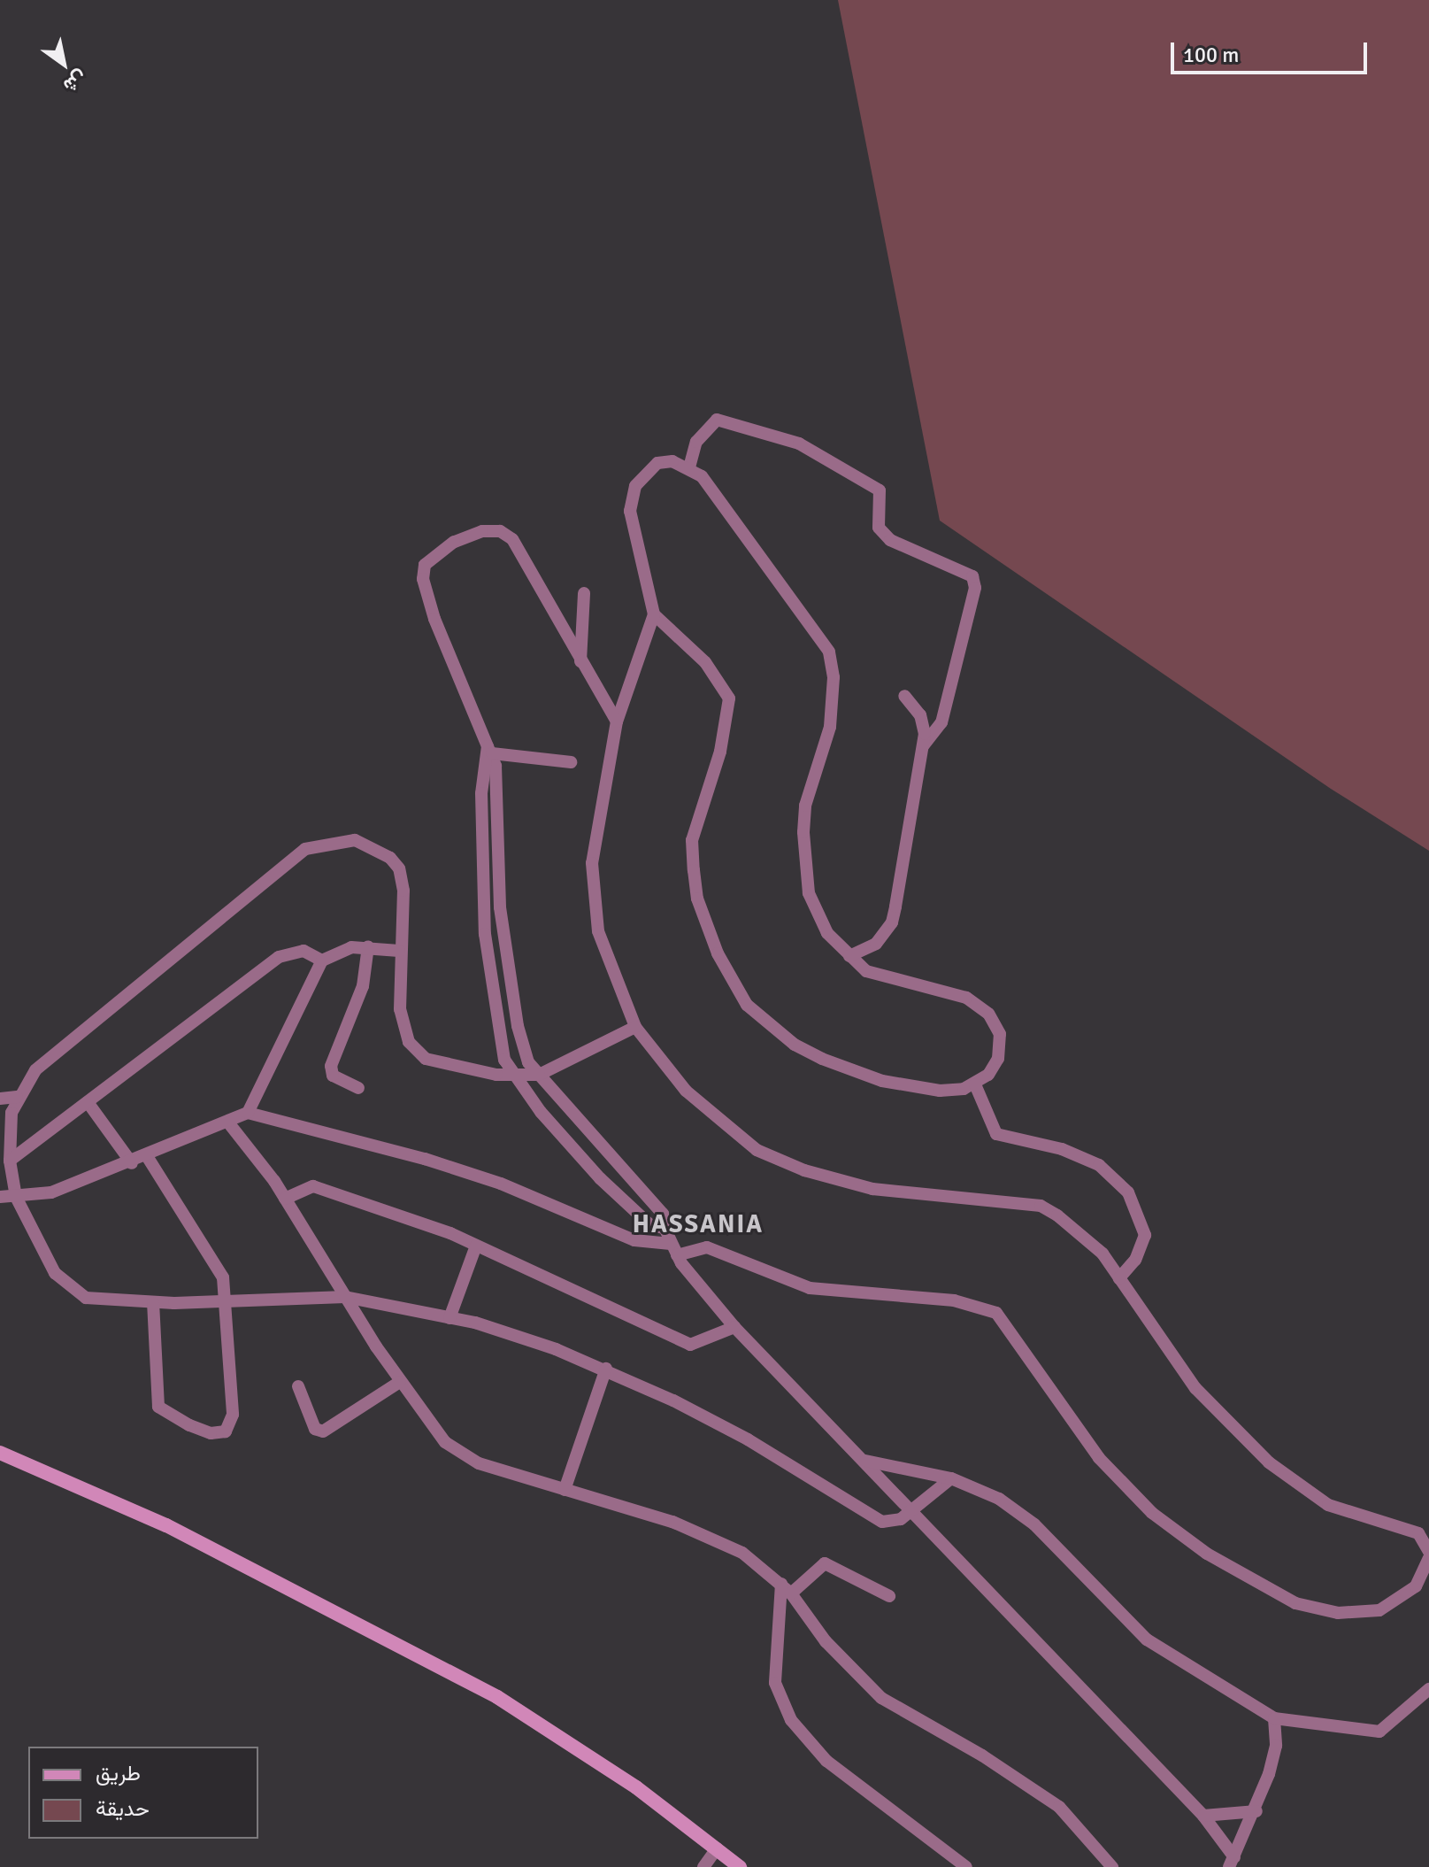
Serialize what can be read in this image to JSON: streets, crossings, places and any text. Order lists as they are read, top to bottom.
{
  "districts": ["HASSANIA"],
  "legend": ["طريق", "حديقة"],
  "scale_bar": "100 m",
  "north": "bottom right"
}
